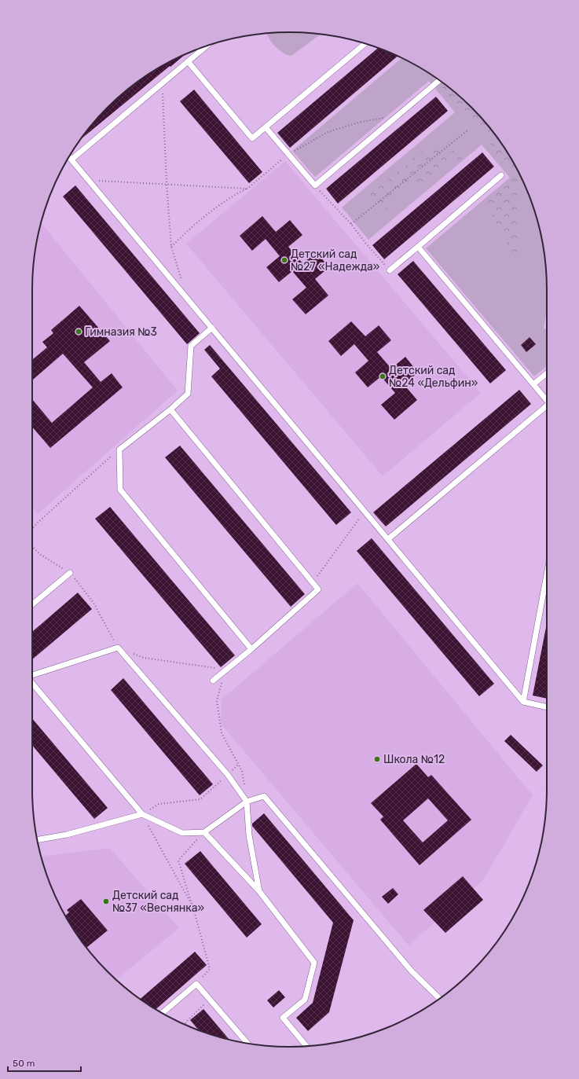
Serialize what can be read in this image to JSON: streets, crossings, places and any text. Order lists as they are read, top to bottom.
{
  "places": [
    "Детский сад №27 «Надежда»",
    "Гимназия №3",
    "Детский сад №24 «Дельфин»",
    "Школа №12",
    "Детский сад №37 «Веснянка»"
  ],
  "scale_bar": "50 m"
}
